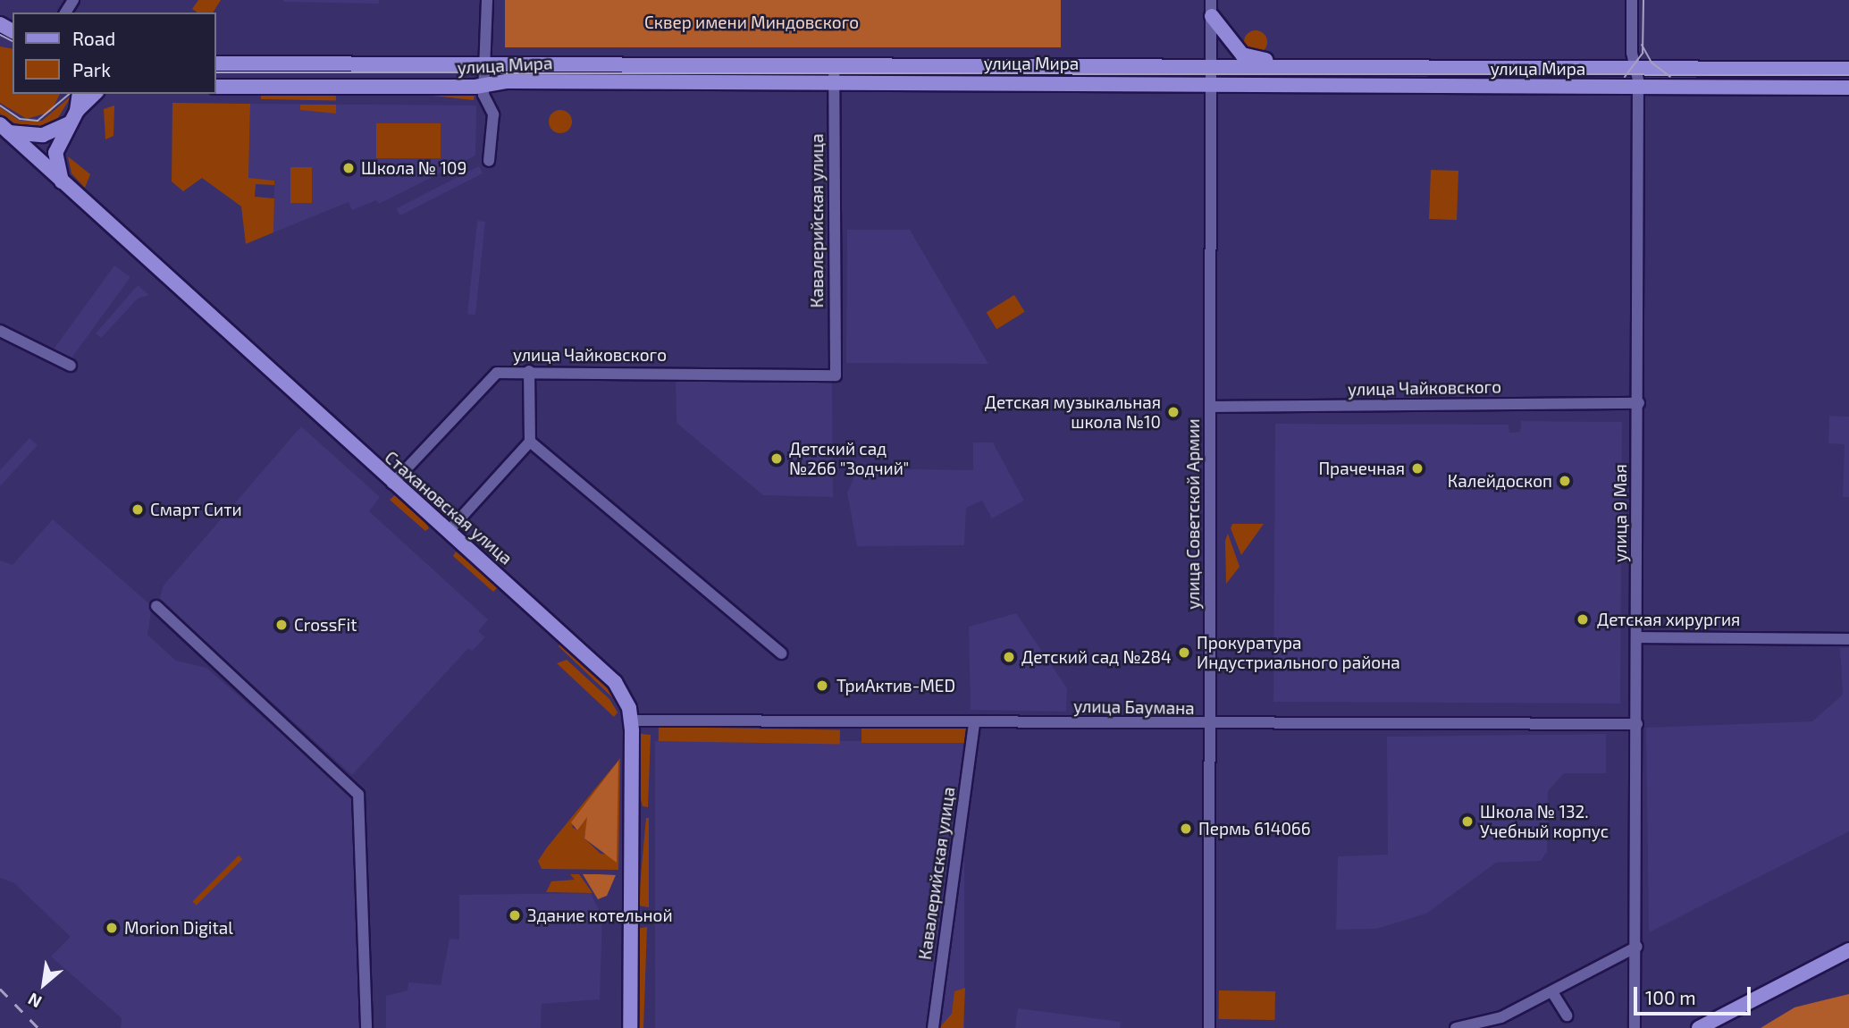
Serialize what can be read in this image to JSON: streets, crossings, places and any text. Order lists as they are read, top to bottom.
{
  "streets": {
    "main road": ["улица Мира", "Стахановская улица"],
    "street": [
      "Кавалерийская улица",
      "улица Чайковского",
      "улица 9 Мая",
      "улица Советской Армии",
      "улица Баумана"
    ]
  },
  "crossings": [
    ["улица Мира", "Кавалерийская улица"],
    ["улица Мира", "улица 9 Мая"],
    ["улица Мира", "улица Советской Армии"],
    ["Кавалерийская улица", "улица Чайковского"],
    ["Кавалерийская улица", "улица Баумана"],
    ["улица Чайковского", "Стахановская улица"],
    ["улица Чайковского", "улица 9 Мая"],
    ["улица Чайковского", "улица Советской Армии"],
    ["Стахановская улица", "улица Баумана"],
    ["улица 9 Мая", "улица Баумана"],
    ["улица Советской Армии", "улица Баумана"]
  ],
  "parks": ["Сквер имени Миндовского"],
  "places": [
    "Школа № 109",
    "Детская музыкальная школа №10",
    "Детский сад №266 \"Зодчий\"",
    "Прачечная",
    "Калейдоскоп",
    "Смарт Сити",
    "Детская хирургия",
    "CrossFit",
    "Прокуратура Индустриального района",
    "Детский сад №284",
    "ТриАктив-MED",
    "Школа № 132. Учебный корпус",
    "Пермь 614066",
    "Здание котельной",
    "Morion Digital"
  ],
  "legend": ["Road", "Park"],
  "scale_bar": "100 m",
  "north": "bottom left"
}
